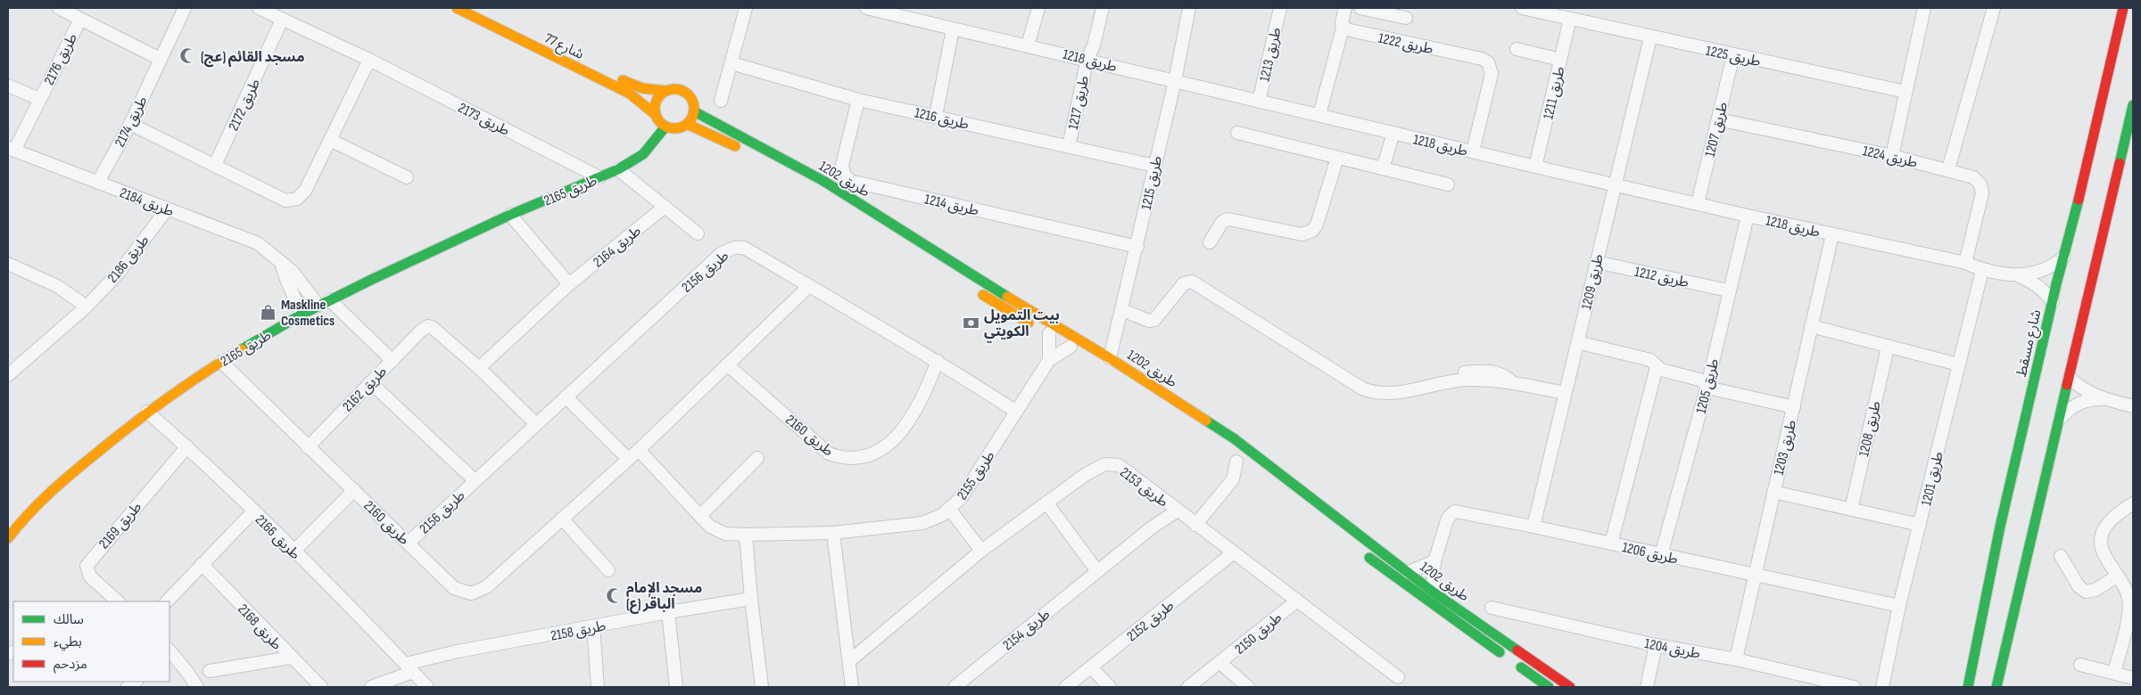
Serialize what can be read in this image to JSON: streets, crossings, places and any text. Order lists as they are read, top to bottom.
{
  "streets": {
    "street": [
      "طريق 1222",
      "شارع 77",
      "طريق 1213",
      "طريق 1225",
      "طريق 2176",
      "طريق 1218",
      "طريق 1211",
      "طريق 1217",
      "طريق 2172",
      "طريق 1216",
      "طريق 2173",
      "طريق 2174",
      "طريق 1207",
      "طريق 1224",
      "طريق 1202",
      "طريق 1215",
      "طريق 2165",
      "طريق 2184",
      "طريق 1214",
      "طريق 2164",
      "طريق 2186",
      "طريق 2156",
      "طريق 1212",
      "طريق 1209",
      "شارع مسقط",
      "طريق 1205",
      "طريق 2162",
      "طريق 1208",
      "طريق 2160",
      "طريق 1203",
      "طريق 2155",
      "طريق 1201",
      "طريق 2153",
      "طريق 2169",
      "طريق 2166",
      "طريق 1206",
      "طريق 2152",
      "طريق 2168",
      "طريق 2154",
      "طريق 2158",
      "طريق 2150",
      "طريق 1204"
    ]
  },
  "crossings": [
    ["طريق 1222", "طريق 1218"],
    ["شارع 77", "طريق 1202"],
    ["شارع 77", "طريق 2165"],
    ["طريق 1213", "طريق 1218"],
    ["طريق 1225", "طريق 1211"],
    ["طريق 1225", "طريق 1207"],
    ["طريق 1225", "طريق 1209"],
    ["طريق 2176", "طريق 2184"],
    ["طريق 1218", "طريق 1211"],
    ["طريق 1218", "طريق 1217"],
    ["طريق 1218", "طريق 1207"],
    ["طريق 1218", "طريق 1224"],
    ["طريق 1218", "طريق 1215"],
    ["طريق 1218", "طريق 1209"],
    ["طريق 1218", "شارع مسقط"],
    ["طريق 1218", "طريق 1205"],
    ["طريق 1218", "طريق 1203"],
    ["طريق 1218", "طريق 1201"],
    ["طريق 1217", "طريق 1216"],
    ["طريق 2172", "طريق 2173"],
    ["طريق 1216", "طريق 1215"],
    ["طريق 1216", "طريق 1214"],
    ["طريق 2173", "طريق 2165"],
    ["طريق 2174", "طريق 2184"],
    ["طريق 1207", "طريق 1224"],
    ["طريق 1202", "طريق 1215"],
    ["طريق 1202", "طريق 2165"],
    ["طريق 1202", "طريق 2155"],
    ["طريق 1215", "طريق 1214"],
    ["طريق 2165", "طريق 2184"],
    ["طريق 2165", "طريق 2160"],
    ["طريق 2165", "طريق 2166"],
    ["طريق 2184", "طريق 2186"],
    ["طريق 2164", "طريق 2162"],
    ["طريق 2156", "طريق 2162"],
    ["طريق 2156", "طريق 2160"],
    ["طريق 2156", "طريق 2155"],
    ["طريق 1212", "طريق 1209"],
    ["طريق 1212", "طريق 1205"],
    ["طريق 1209", "طريق 1206"],
    ["طريق 1205", "طريق 1206"],
    ["طريق 2162", "طريق 2160"],
    ["طريق 2160", "طريق 2155"],
    ["طريق 1203", "طريق 1206"],
    ["طريق 1203", "طريق 1204"],
    ["طريق 1201", "طريق 1206"],
    ["طريق 2153", "طريق 2152"],
    ["طريق 2153", "طريق 2154"],
    ["طريق 2153", "طريق 2150"],
    ["طريق 2169", "طريق 2166"],
    ["طريق 2166", "طريق 2158"]
  ],
  "places": {
    "mosque": ["مسجد القائم (عج)", "مسجد الإمام الباقر (ع)"],
    "shop": ["Maskline Cosmetics"],
    "bank": ["بيت التمويل الكويتي"]
  },
  "legend": ["سالك", "بطيء", "مزدحم"]
}
